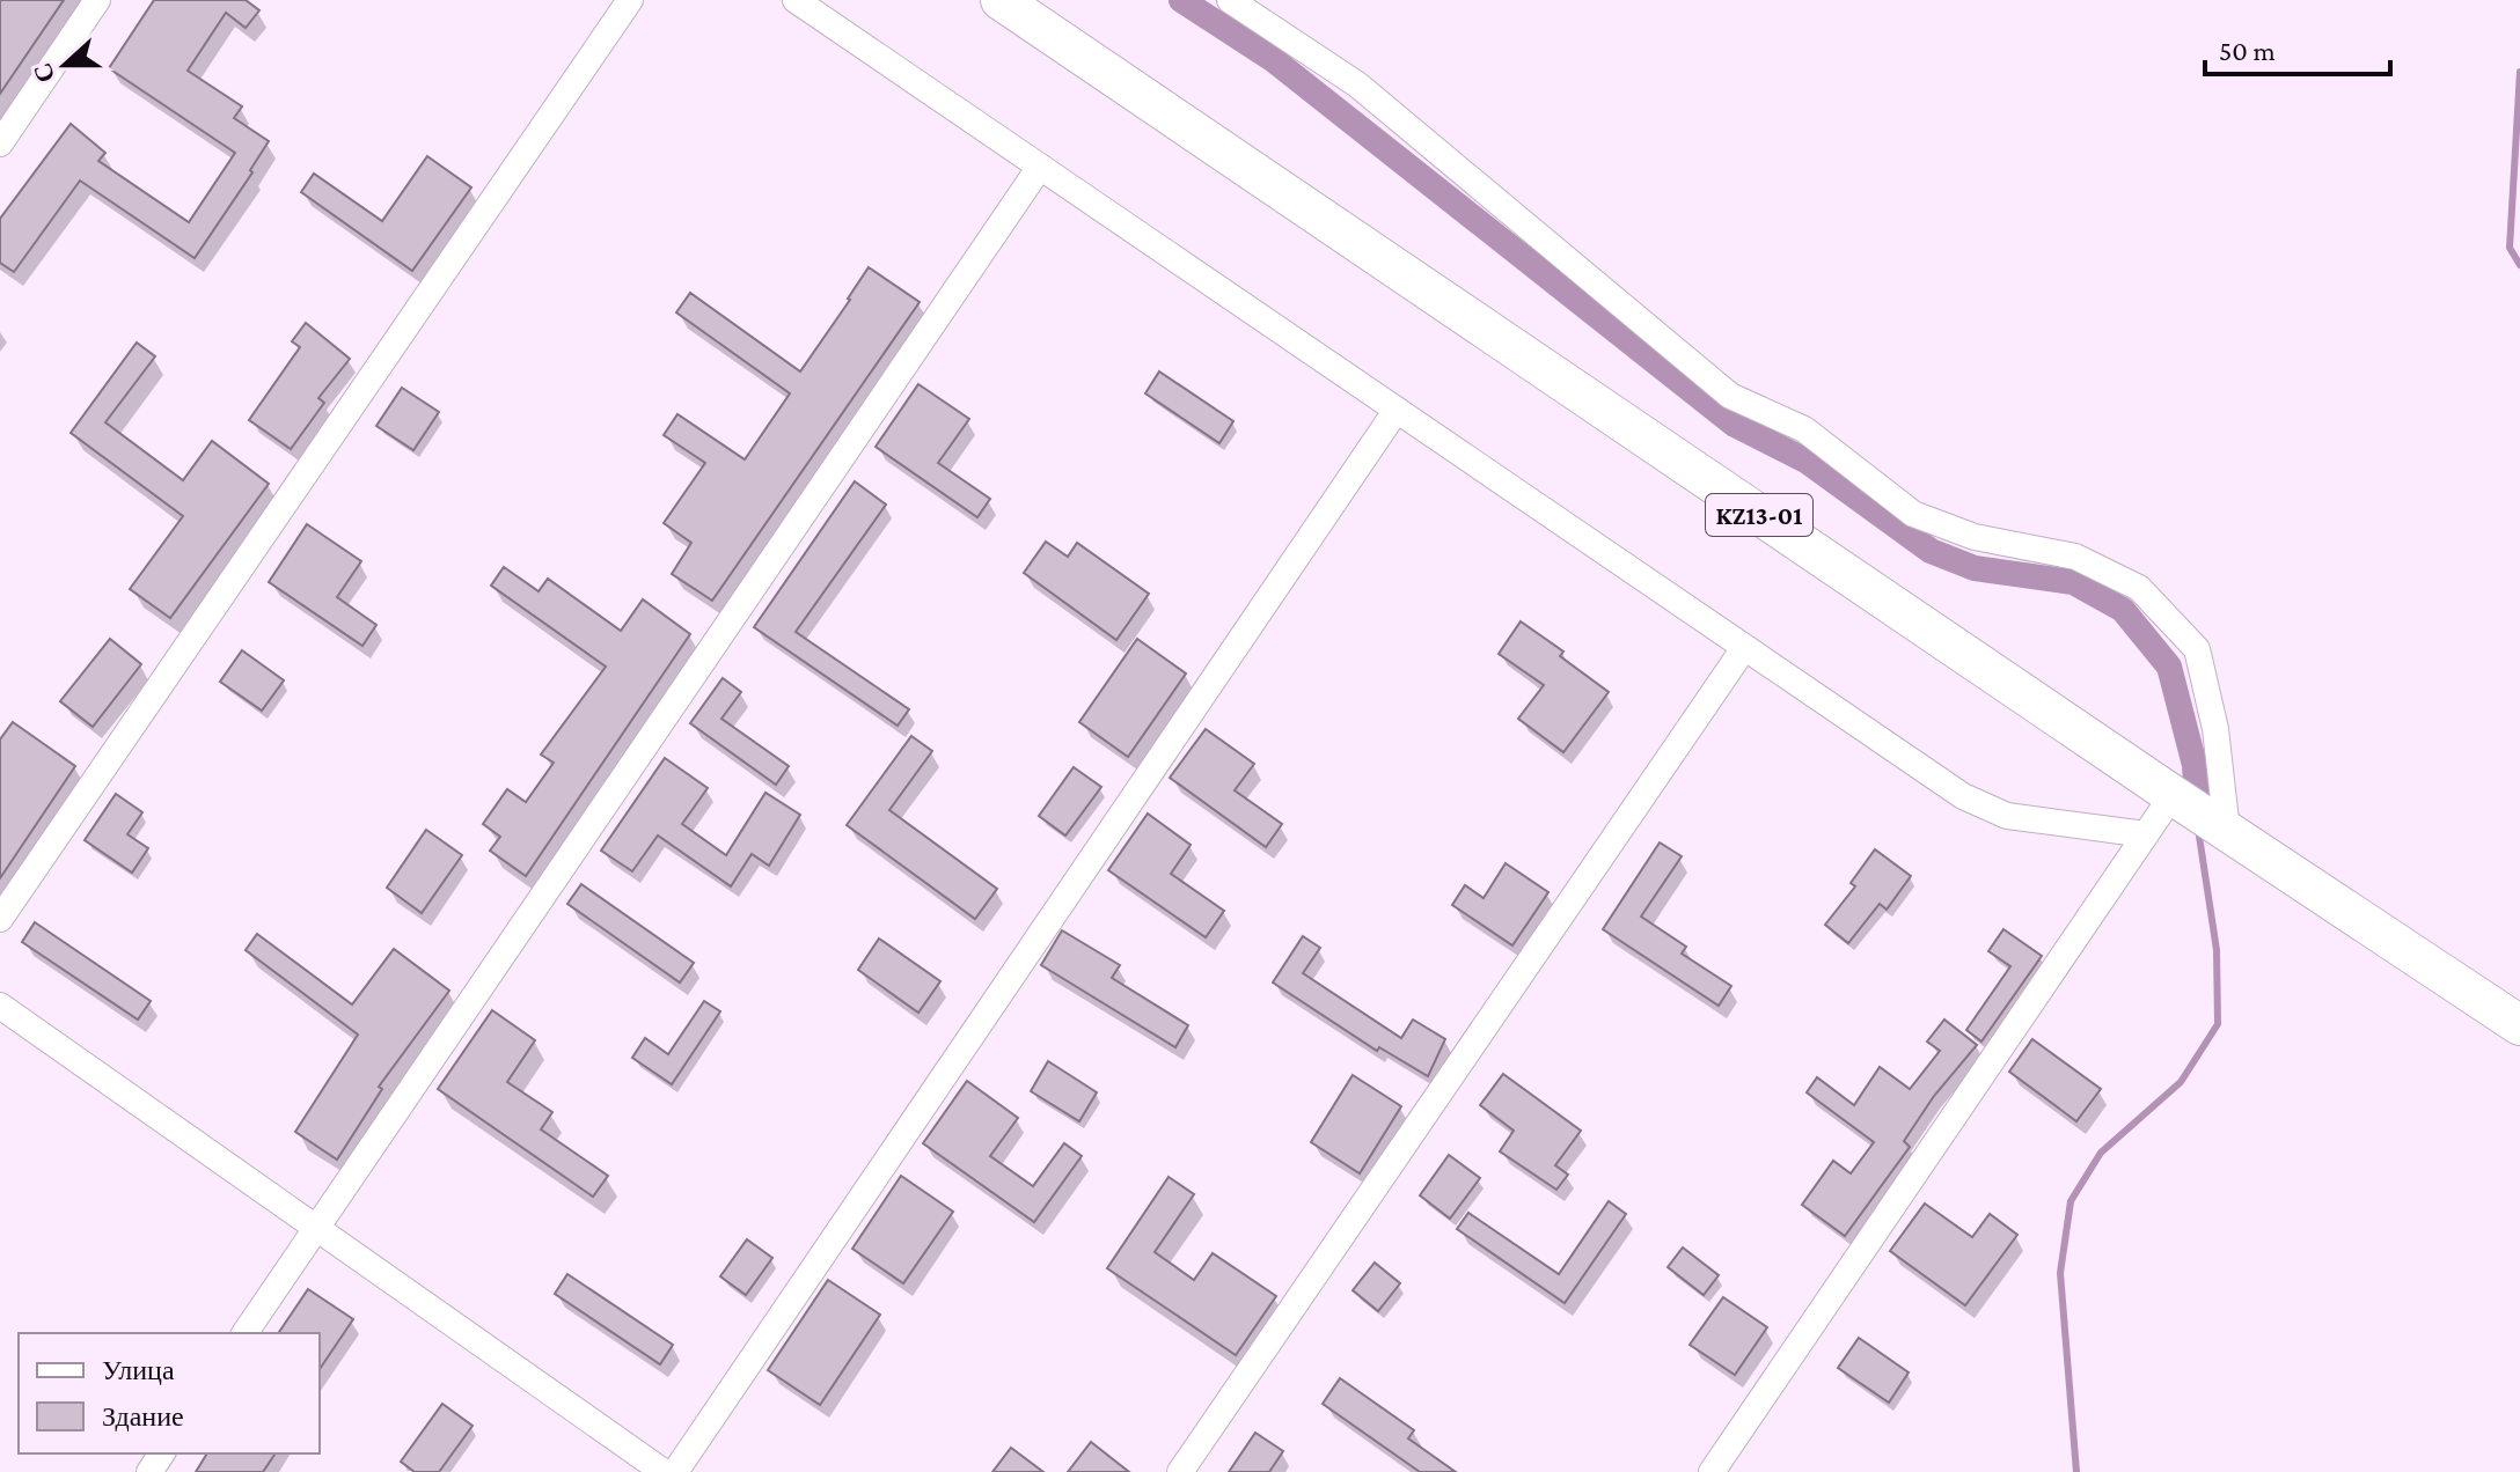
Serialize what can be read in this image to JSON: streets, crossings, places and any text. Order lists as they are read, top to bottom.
{
  "streets": {
    "highway": ["KZ13-01"]
  },
  "legend": ["Улица", "Здание"],
  "scale_bar": "50 m",
  "north": "left"
}
